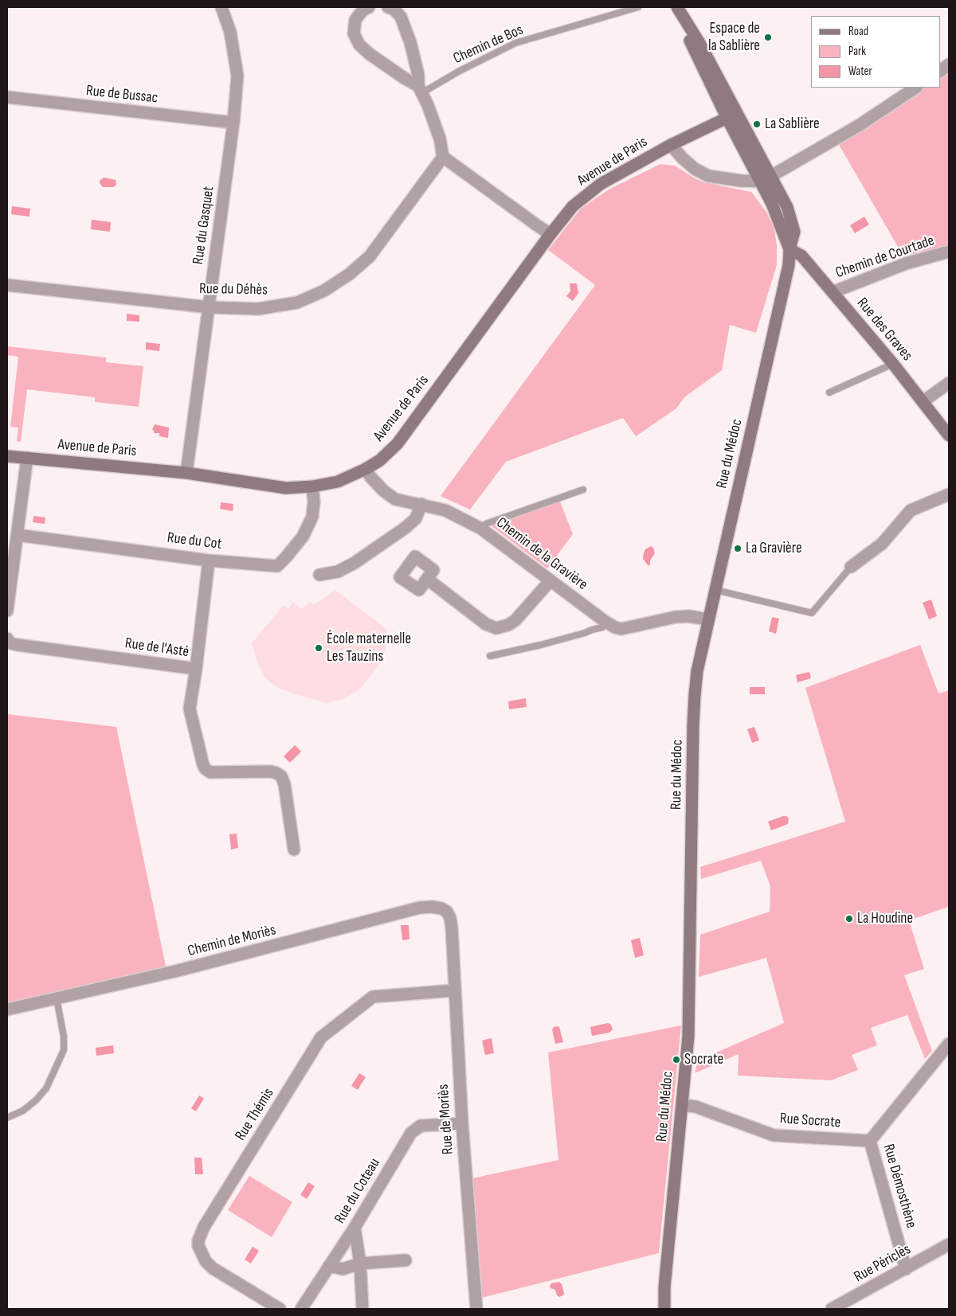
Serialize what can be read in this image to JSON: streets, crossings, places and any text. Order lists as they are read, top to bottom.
{
  "streets": {
    "street": [
      "Rue de Bussac",
      "Avenue de Paris",
      "Rue du Gasquet",
      "Chemin de Courtade",
      "Rue du Déhès",
      "Rue des Graves",
      "Rue du Médoc",
      "Rue du Cot",
      "Chemin de la Gravière",
      "Rue de l'Asté",
      "Chemin de Moriès",
      "Rue Thémis",
      "Rue de Moriès",
      "Rue Socrate",
      "Rue Démosthène",
      "Rue du Coteau",
      "Rue Périclès"
    ],
    "lane": ["Chemin de Bos"]
  },
  "crossings": [
    ["Rue de Bussac", "Rue du Gasquet"],
    ["Avenue de Paris", "Rue du Gasquet"],
    ["Avenue de Paris", "Rue du Médoc"],
    ["Avenue de Paris", "Rue du Cot"],
    ["Avenue de Paris", "Chemin de la Gravière"],
    ["Rue du Gasquet", "Rue du Déhès"],
    ["Chemin de Courtade", "Rue des Graves"],
    ["Rue des Graves", "Rue du Médoc"],
    ["Rue du Médoc", "Chemin de la Gravière"],
    ["Rue du Médoc", "Rue Socrate"],
    ["Rue du Cot", "Rue de l'Asté"],
    ["Chemin de Moriès", "Rue de Moriès"],
    ["Rue Thémis", "Rue de Moriès"],
    ["Rue de Moriès", "Rue du Coteau"],
    ["Rue Socrate", "Rue Démosthène"],
    ["Rue Démosthène", "Rue Périclès"]
  ],
  "places": [
    "Espace de la Sablière",
    "La Sablière",
    "La Gravière",
    "École maternelle Les Tauzins",
    "La Houdine",
    "Socrate"
  ],
  "legend": ["Road", "Park", "Water"]
}
